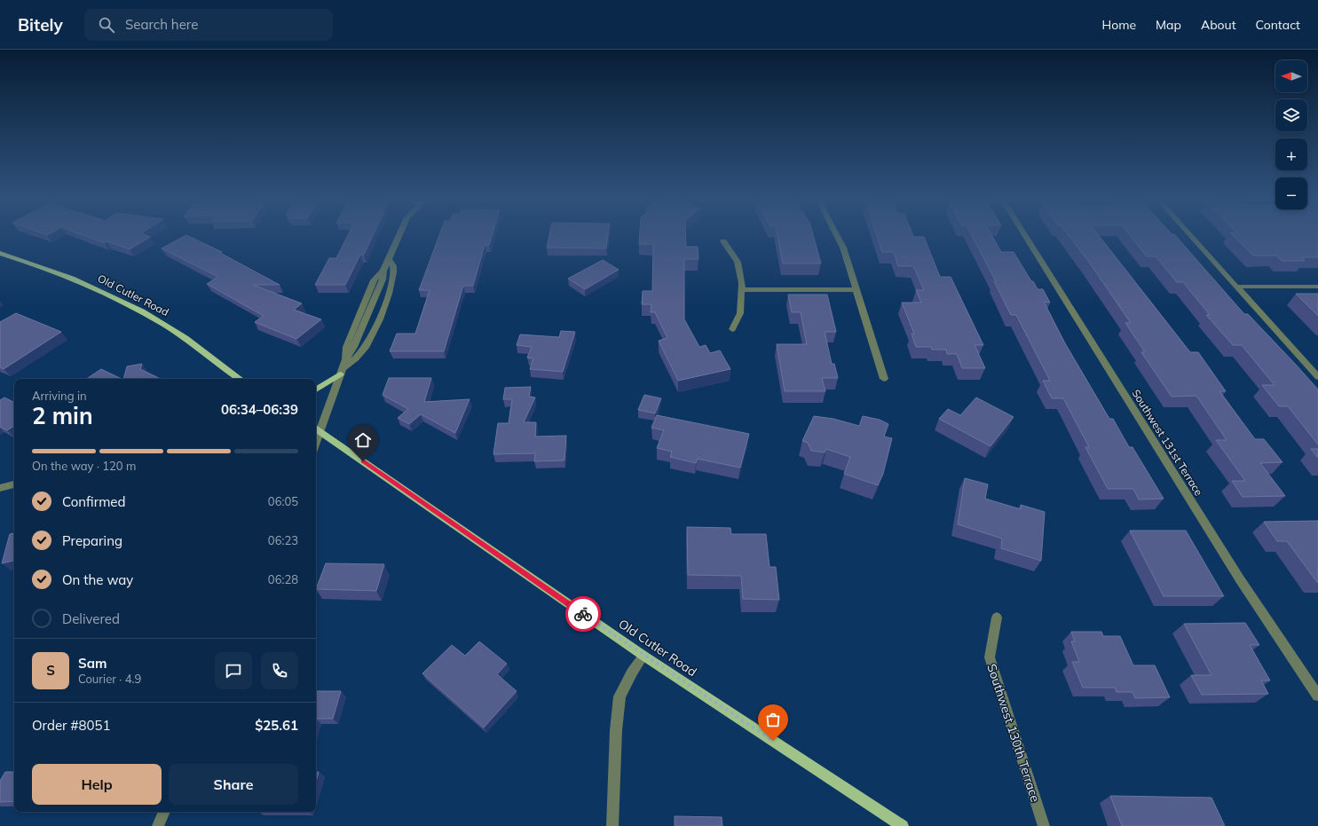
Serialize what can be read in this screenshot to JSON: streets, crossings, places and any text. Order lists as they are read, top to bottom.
{
  "streets": {
    "main road": ["Old Cutler Road"],
    "street": ["Southwest 131st Terrace", "Southwest 130th Terrace"]
  },
  "north": "left",
  "page": {
    "header": "Bitely",
    "search": "Search here",
    "nav": [
      "Home",
      "Map",
      "About",
      "Contact"
    ],
    "map_buttons": ["+", "−"],
    "heading": ["2 min", "Arriving in", "06:34–06:39"],
    "panel": [
      "Sam",
      "Courier · 4.9",
      "Order #8051",
      "$25.61"
    ],
    "bar": "On the way · 120 m",
    "list": [
      ["Confirmed", "06:05"],
      ["Preparing", "06:23"],
      ["On the way", "06:28"],
      "Delivered"
    ],
    "round": "S",
    "buttons": ["Help", "Share"]
  }
}
